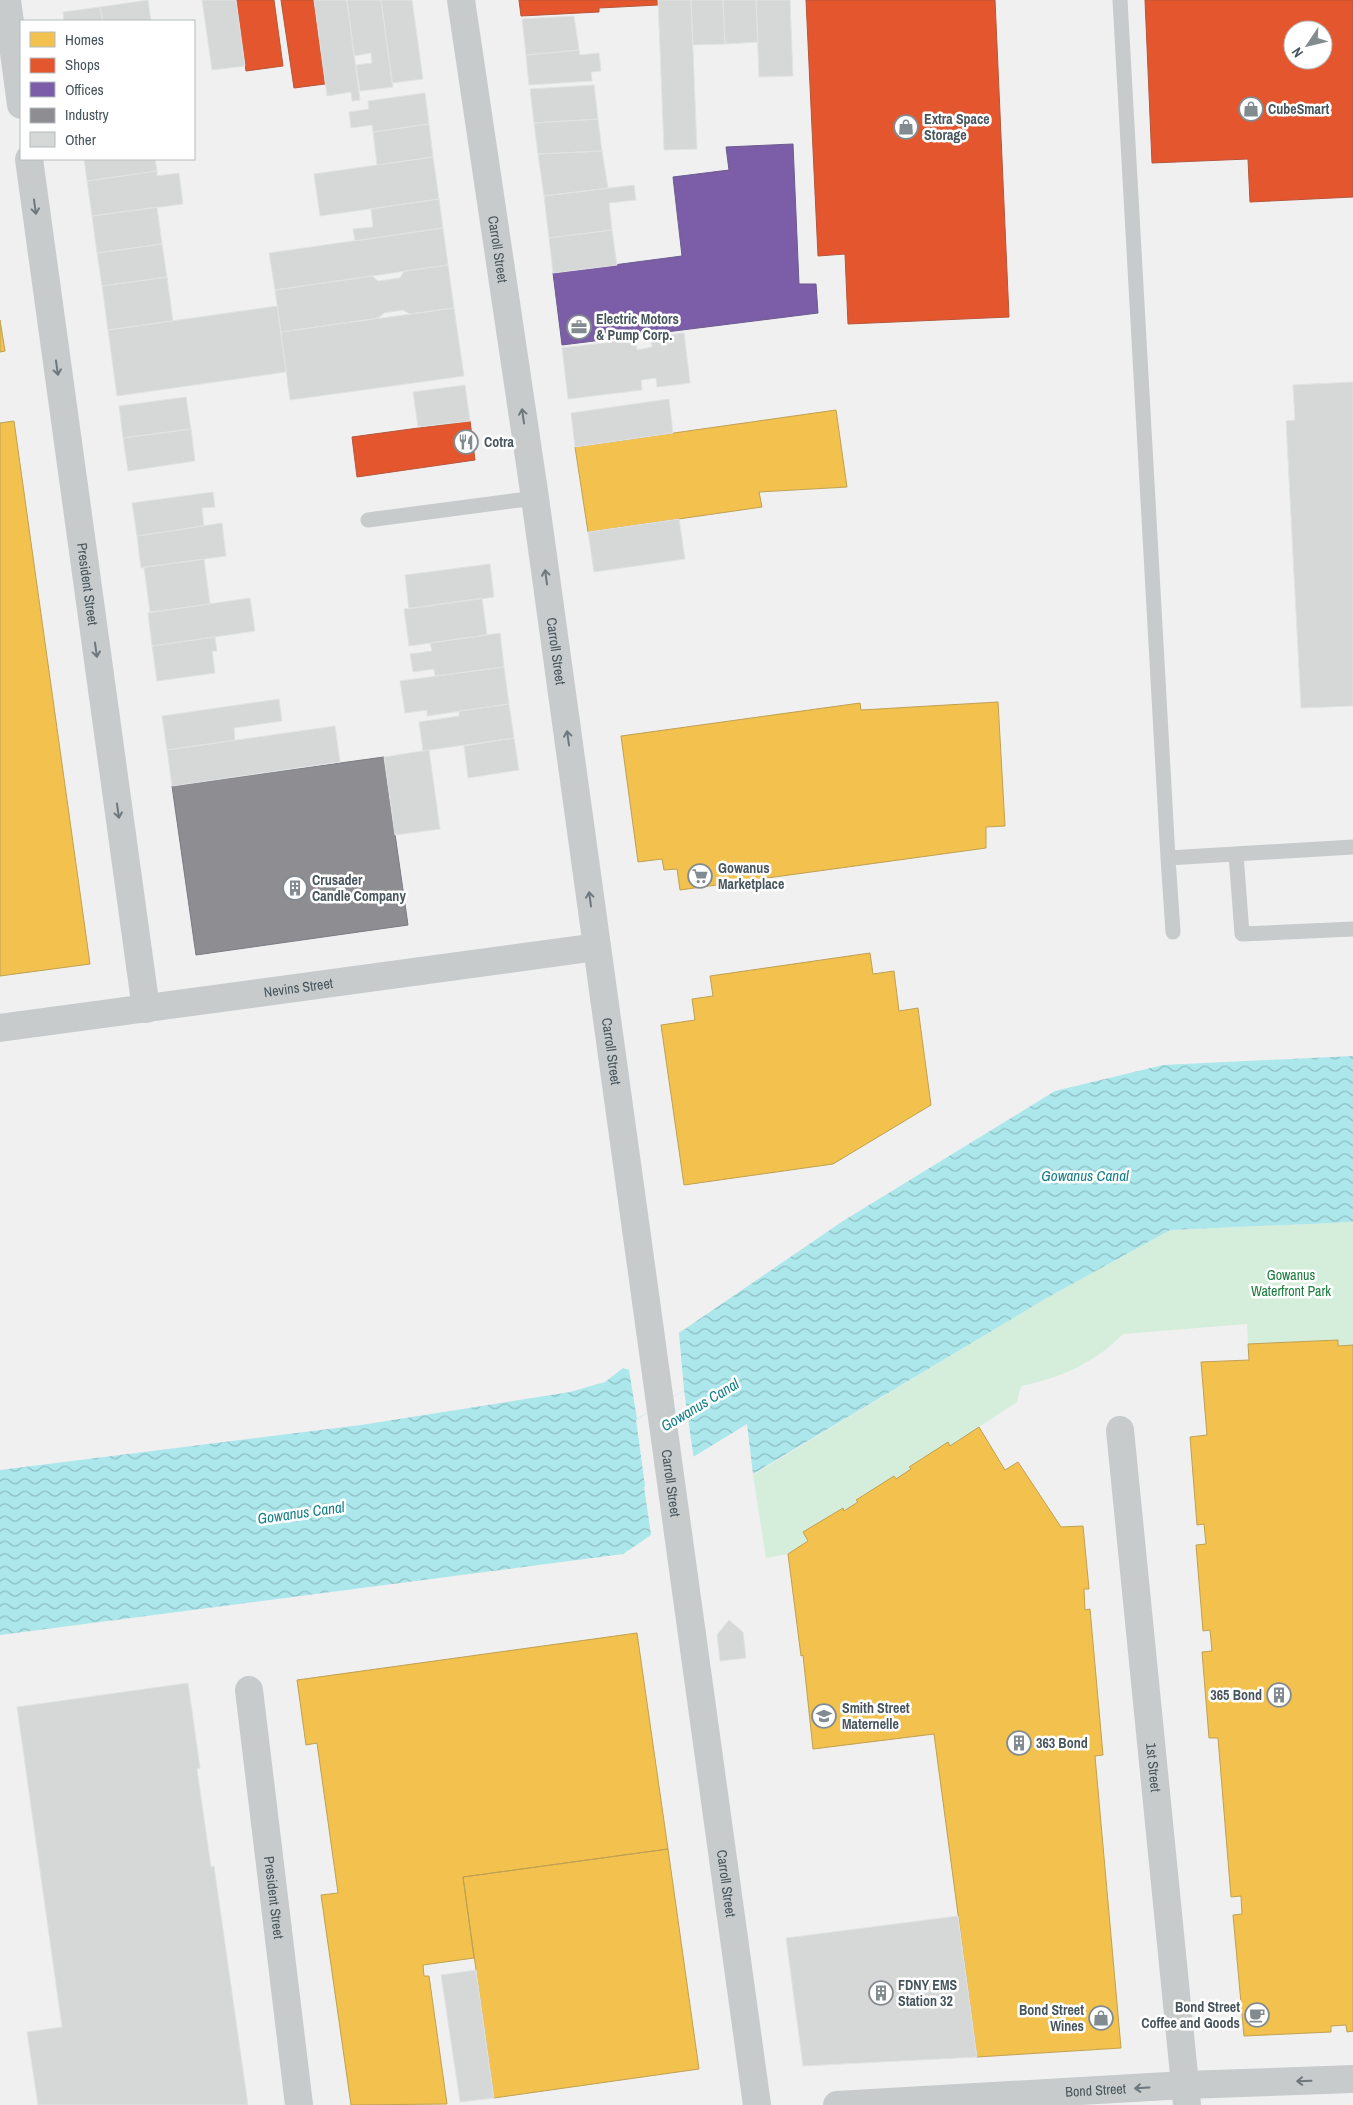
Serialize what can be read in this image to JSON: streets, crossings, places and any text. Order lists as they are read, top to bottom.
{
  "streets": {
    "street": [
      "Carroll Street",
      "President Street",
      "Nevins Street",
      "1st Street",
      "Bond Street"
    ]
  },
  "crossings": [
    ["Carroll Street", "Nevins Street"],
    ["President Street", "Nevins Street"],
    ["1st Street", "Bond Street"]
  ],
  "one_way": ["Carroll Street", "President Street", "Bond Street"],
  "water": ["Gowanus Canal"],
  "parks": ["Gowanus Waterfront Park"],
  "places": {
    "shop": ["CubeSmart", "Extra Space Storage", "Bond Street Wines"],
    "office": ["Electric Motors & Pump Corp."],
    "restaurant": ["Cotra"],
    "supermarket": ["Gowanus Marketplace"],
    "building": [
      "Crusader Candle Company",
      "365 Bond",
      "363 Bond",
      "FDNY EMS Station 32"
    ],
    "school or university": ["Smith Street Maternelle"],
    "cafe": ["Bond Street Coffee and Goods"]
  },
  "legend": [
    "Homes",
    "Shops",
    "Offices",
    "Industry",
    "Other"
  ],
  "north": "bottom left"
}
